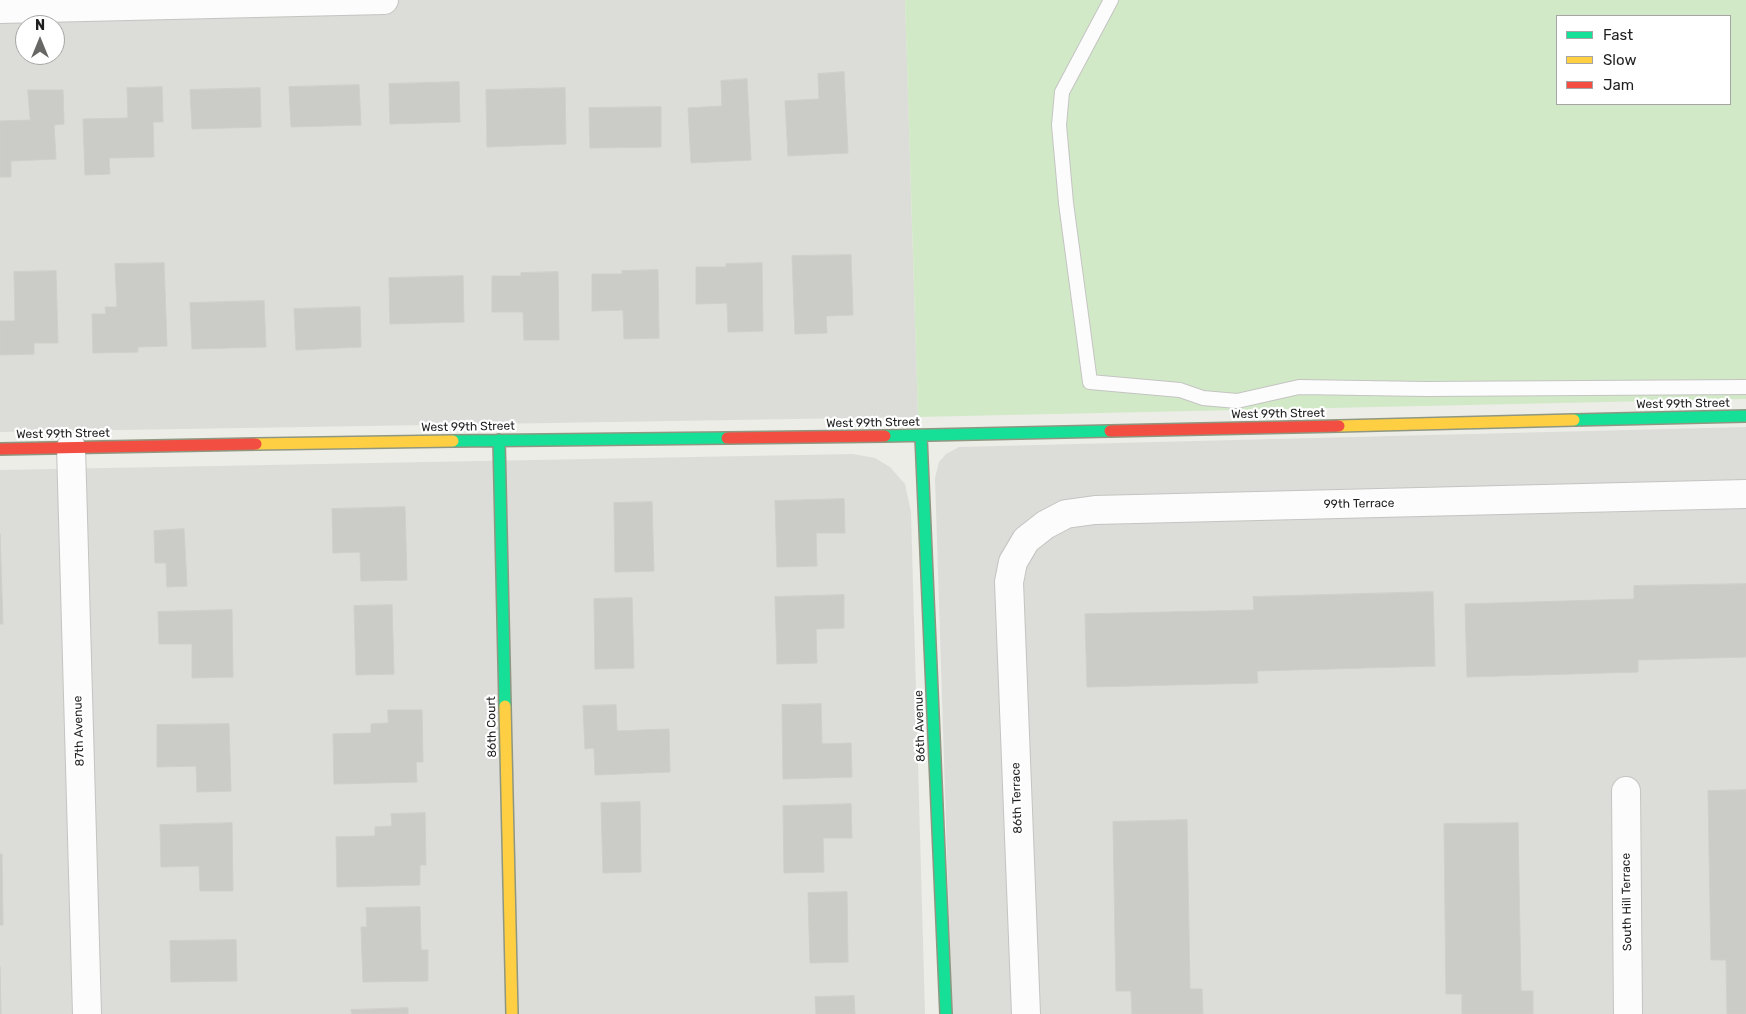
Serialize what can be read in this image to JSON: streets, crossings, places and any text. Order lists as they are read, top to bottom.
{
  "streets": {
    "street": [
      "West 99th Street",
      "99th Terrace",
      "86th Avenue",
      "86th Court",
      "87th Avenue",
      "86th Terrace",
      "South Hill Terrace"
    ]
  },
  "crossings": [
    ["West 99th Street", "86th Avenue"],
    ["West 99th Street", "86th Court"],
    ["West 99th Street", "87th Avenue"],
    ["99th Terrace", "86th Terrace"]
  ],
  "legend": ["Fast", "Slow", "Jam"],
  "north": "top"
}
